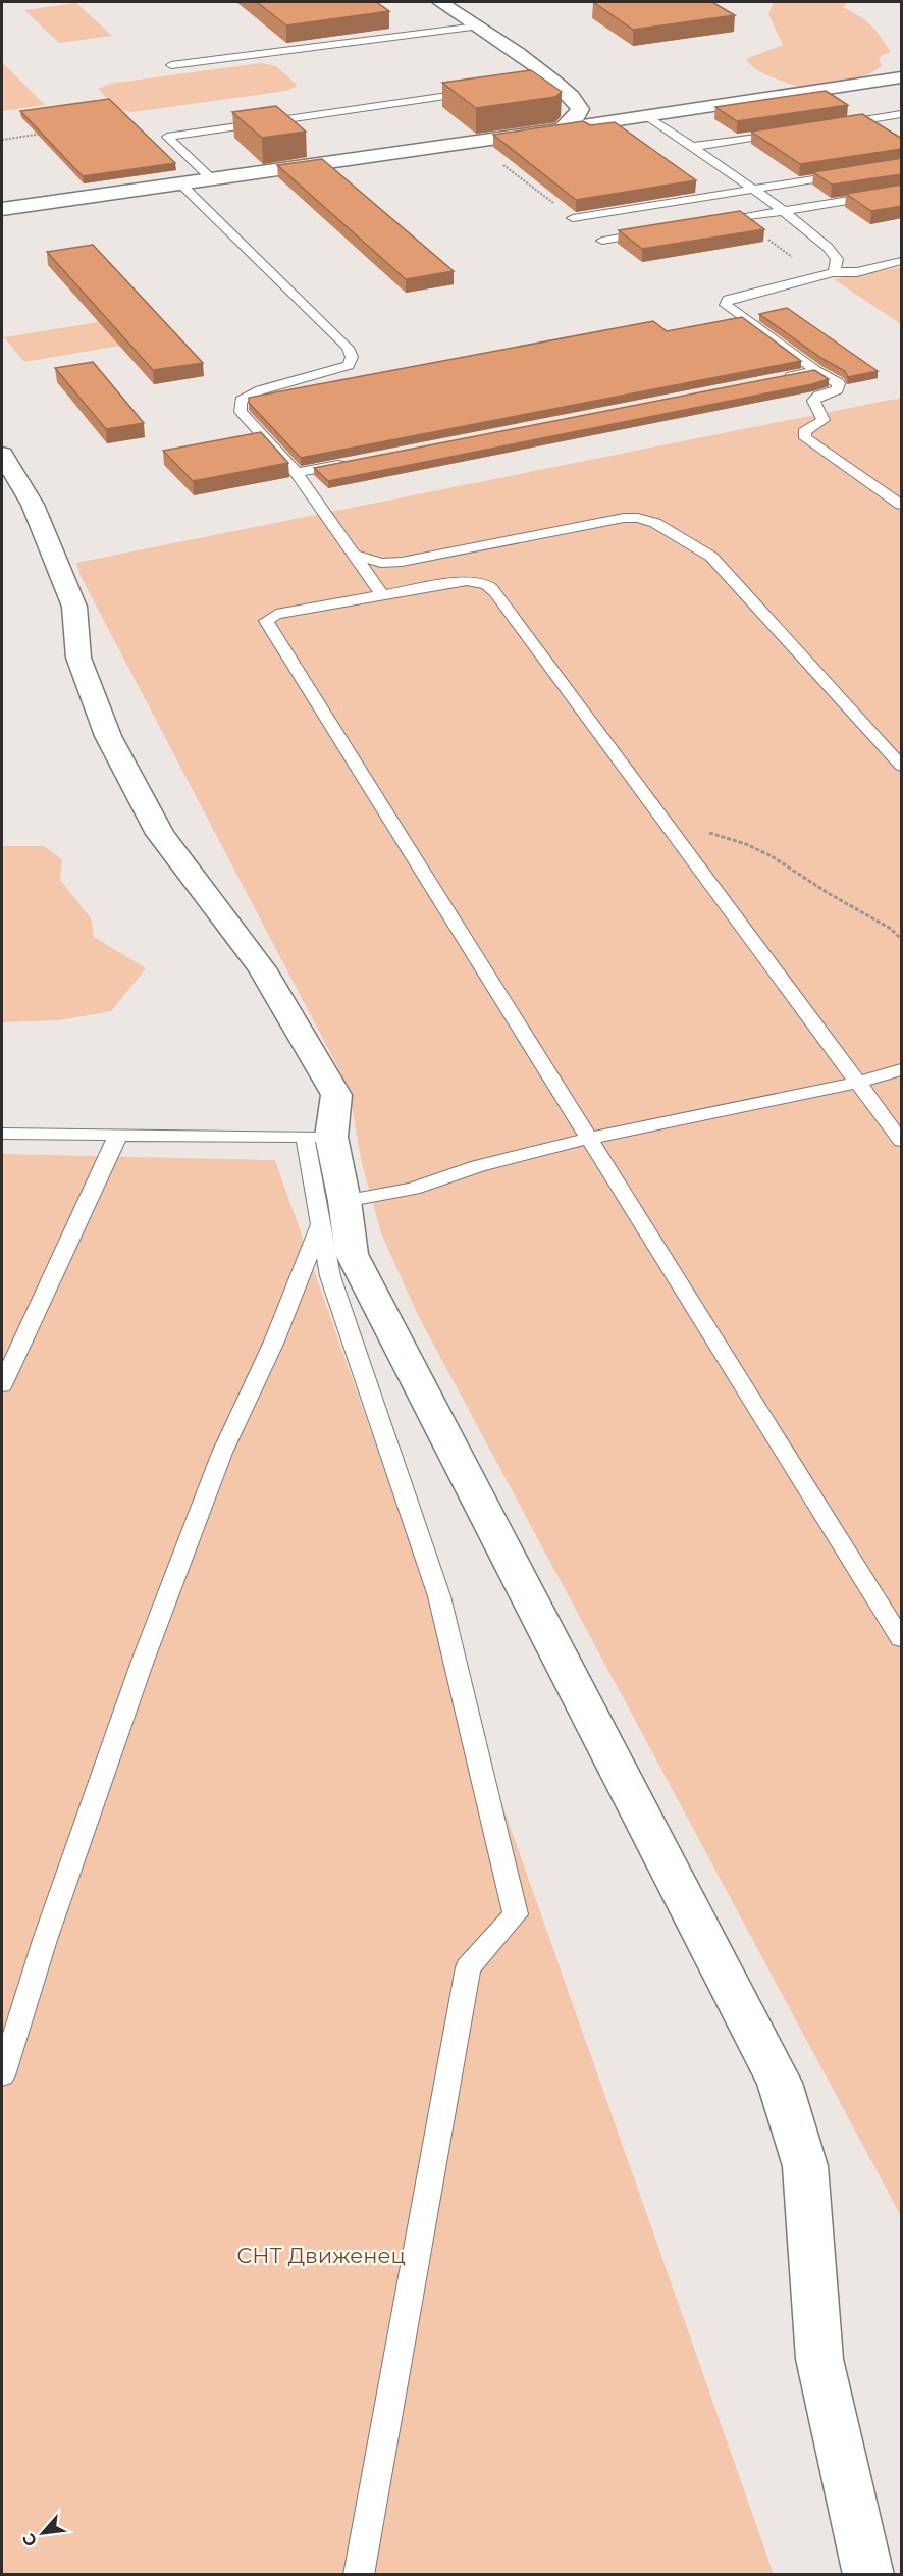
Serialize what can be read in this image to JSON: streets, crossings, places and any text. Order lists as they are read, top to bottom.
{
  "parks": ["СНТ Движенец"],
  "north": "bottom left"
}
